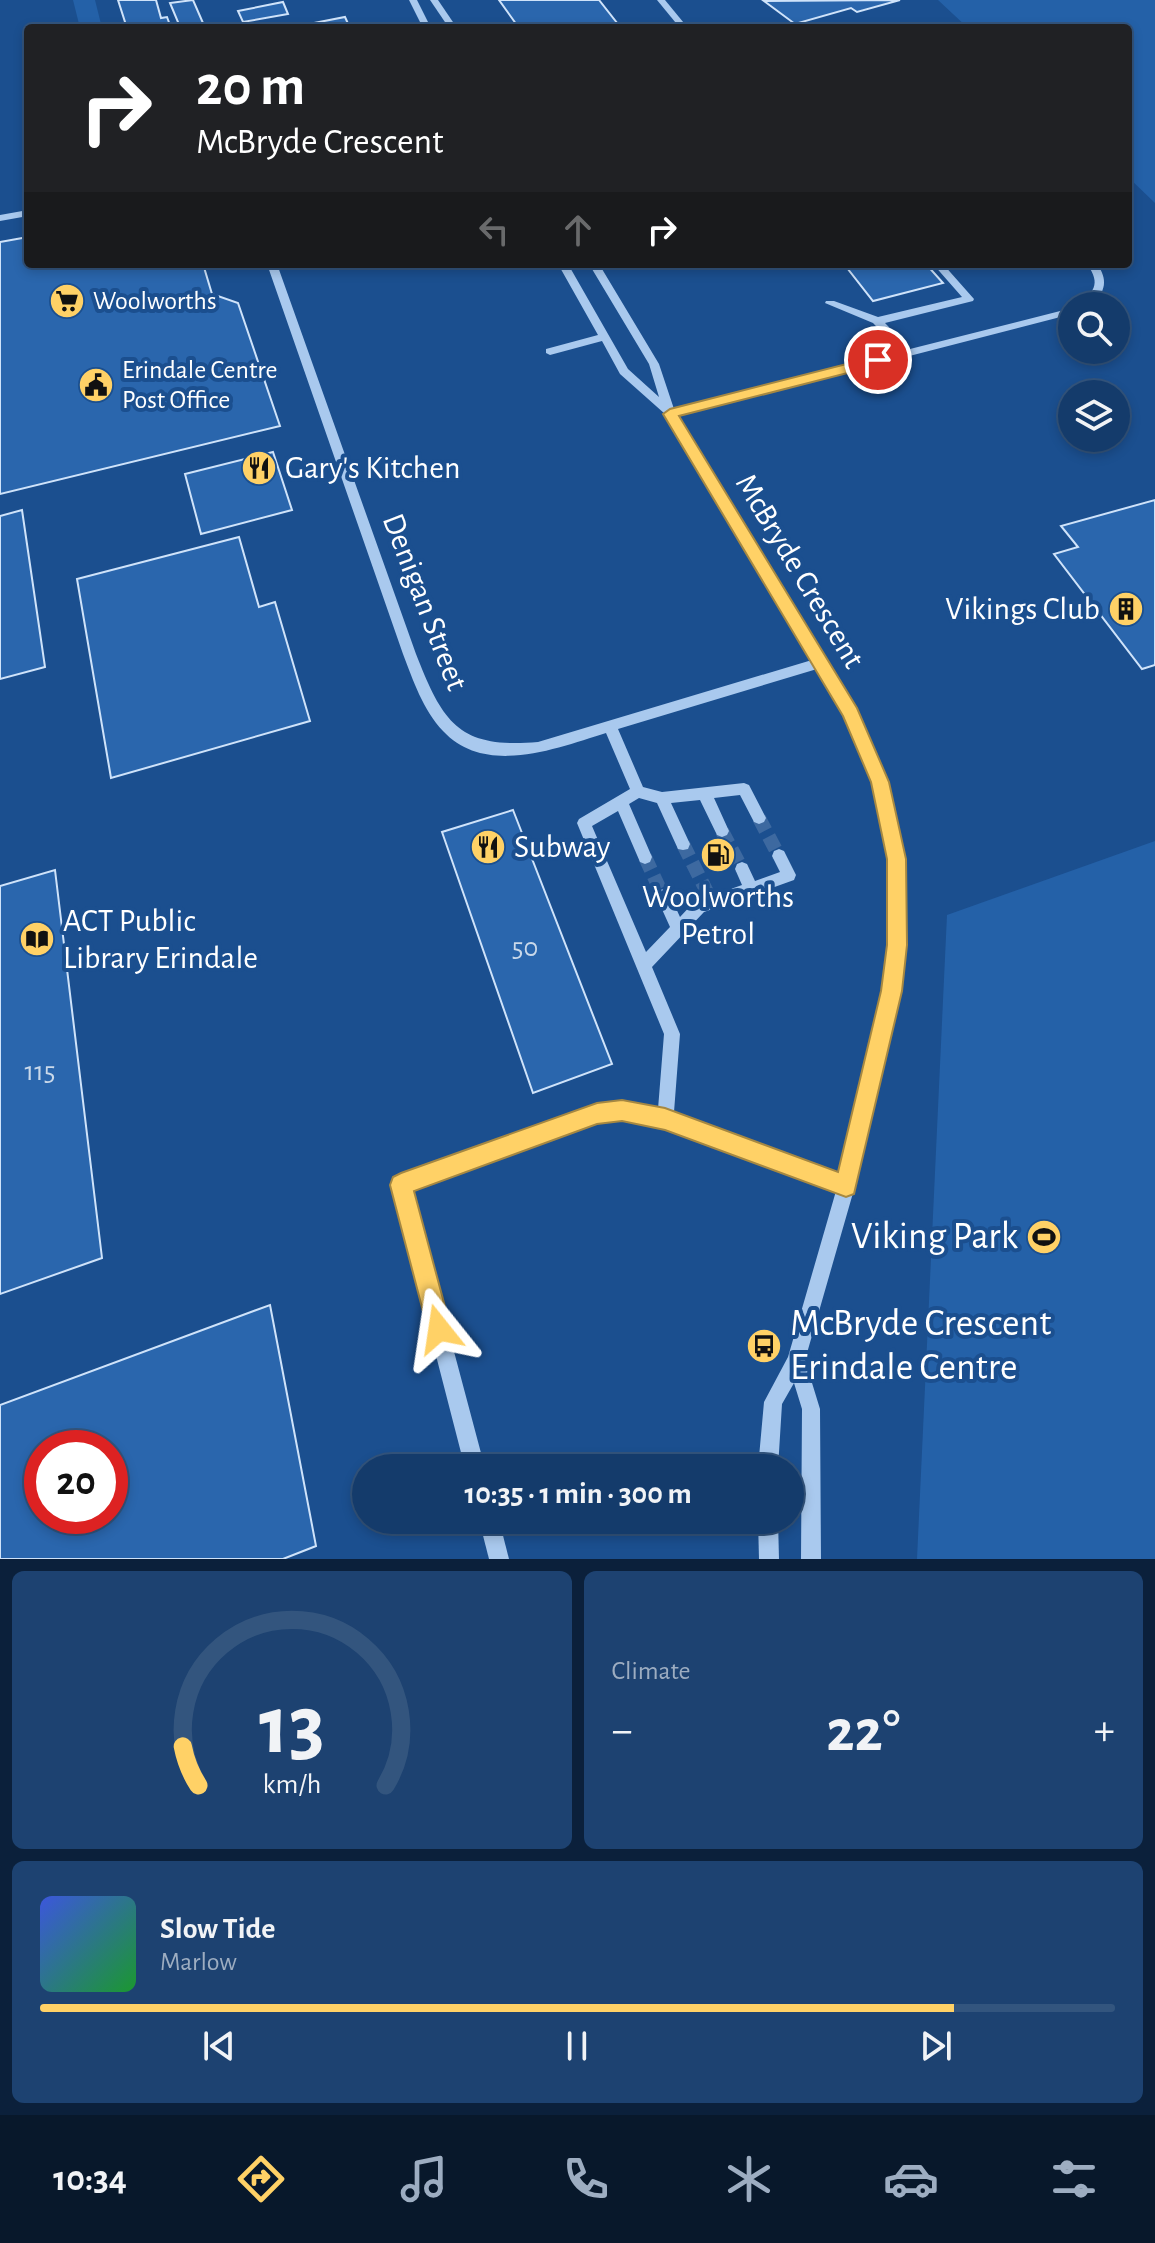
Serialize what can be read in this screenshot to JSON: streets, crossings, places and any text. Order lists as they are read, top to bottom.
{
  "streets": {
    "street": ["McBryde Crescent", "Denigan Street"]
  },
  "crossings": [
    ["McBryde Crescent", "Denigan Street"]
  ],
  "places": {
    "supermarket": ["Woolworths"],
    "public building": ["Erindale Centre Post Office"],
    "restaurant": ["Gary's Kitchen", "Subway"],
    "building": ["Vikings Club"],
    "fuel station": ["Woolworths Petrol"],
    "library": ["ACT Public Library Erindale"],
    "sports": ["Viking Park"],
    "bus stop": ["McBryde Crescent Erindale Centre"]
  },
  "house_numbers": ["50", "115"],
  "page": {
    "turn": ["20 m", "McBryde Crescent"],
    "limit": "20",
    "trip": "10:35 · 1 min · 300 m",
    "tile": "Climate",
    "heat": ["−", "22°", "+"],
    "song": ["Slow Tide", "Marlow"],
    "tabs": "10:34",
    "gauge": ["13", "km/h"]
  }
}
